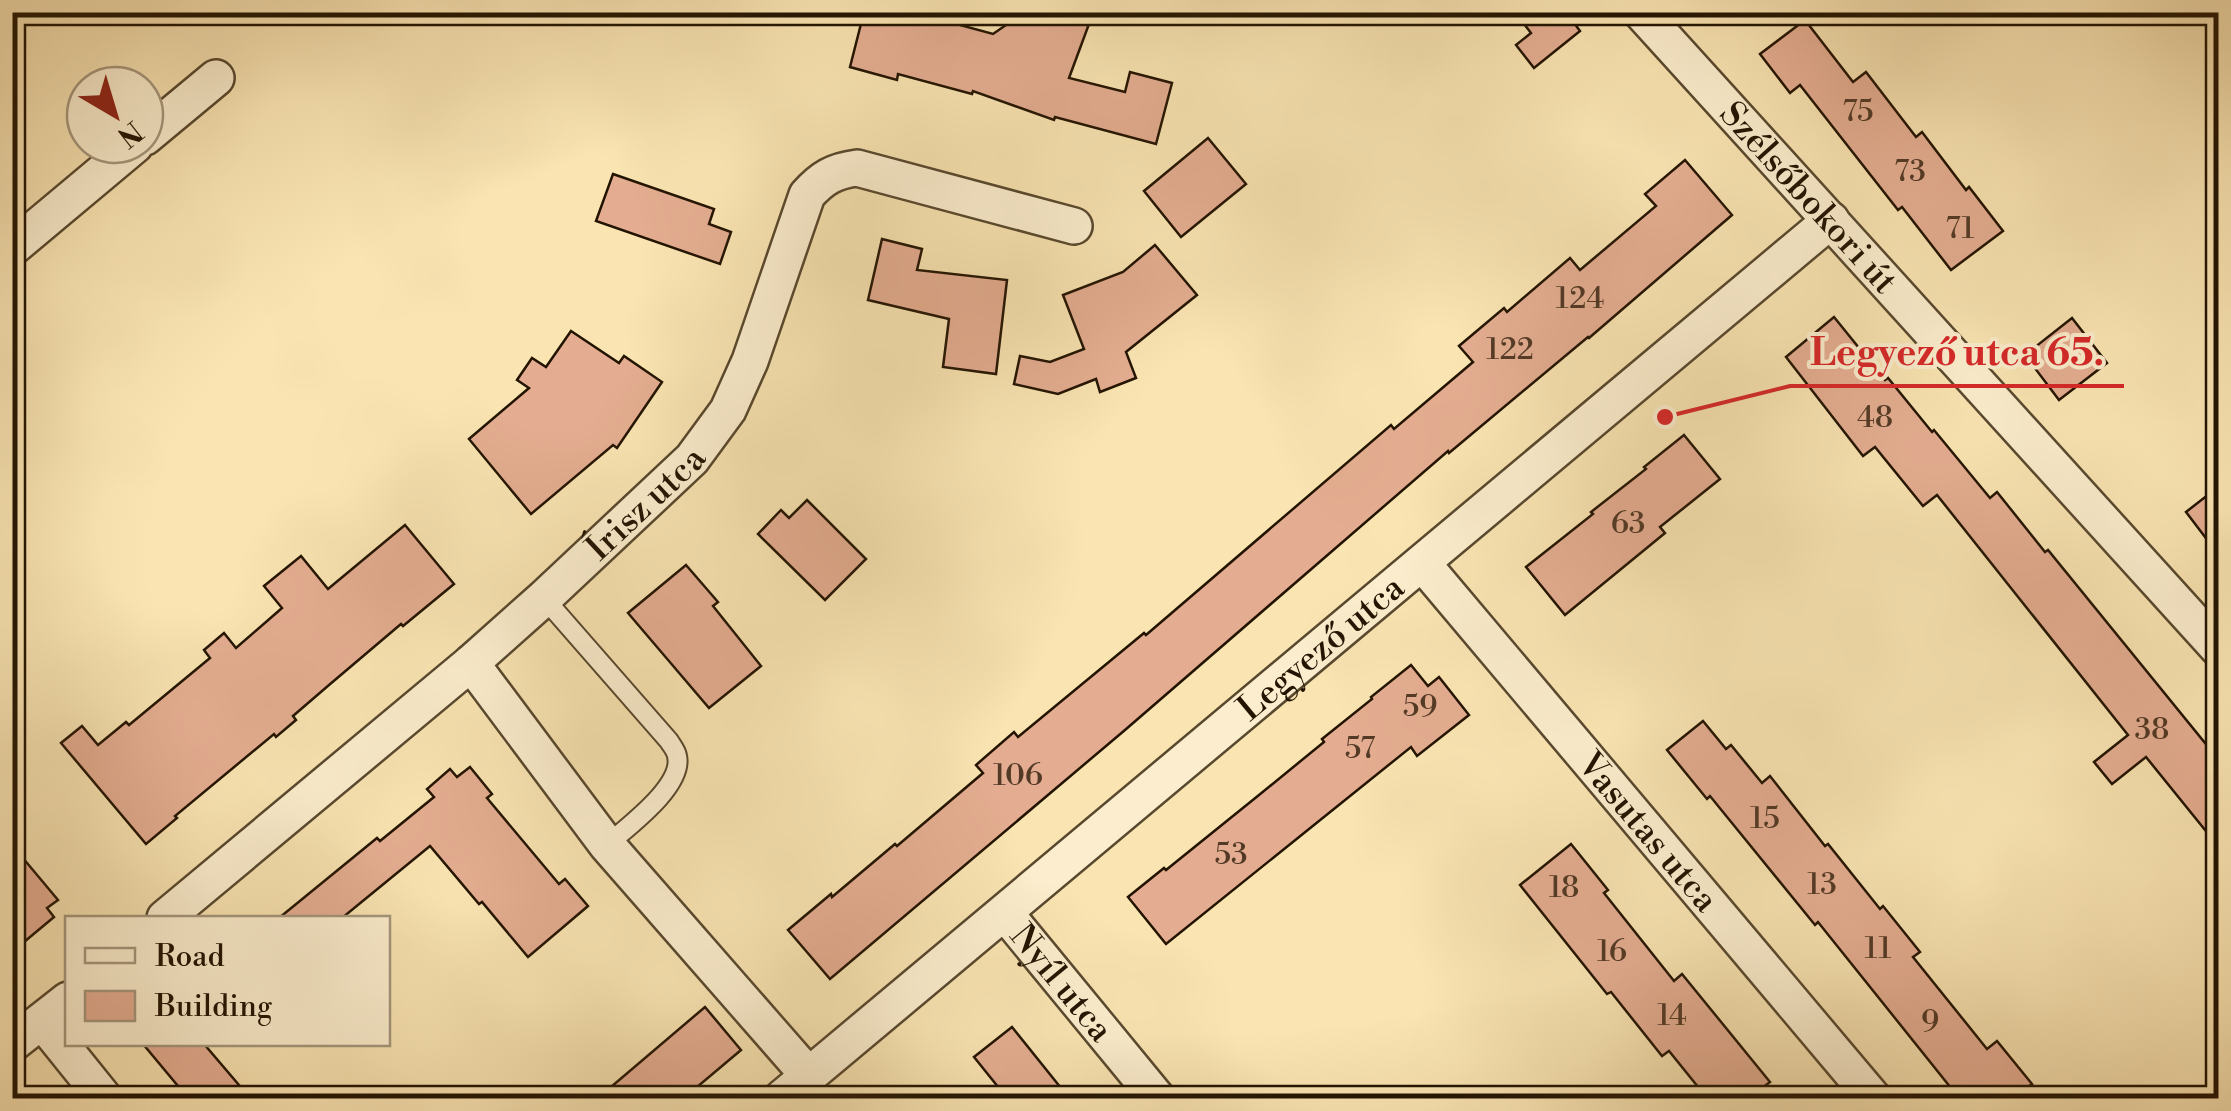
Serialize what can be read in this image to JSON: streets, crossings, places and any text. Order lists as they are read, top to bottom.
{
  "streets": {
    "street": [
      "Szélsőbokori út",
      "Írisz utca",
      "Legyező utca",
      "Vasutas utca",
      "Nyíl utca"
    ]
  },
  "crossings": [
    ["Szélsőbokori út", "Legyező utca"],
    ["Írisz utca", "Legyező utca"],
    ["Legyező utca", "Vasutas utca"],
    ["Legyező utca", "Nyíl utca"]
  ],
  "places": ["Legyező utca 65."],
  "house_numbers": [
    "75",
    "73",
    "71",
    "124",
    "122",
    "48",
    "63",
    "59",
    "38",
    "57",
    "106",
    "15",
    "53",
    "13",
    "18",
    "11",
    "16",
    "14",
    "9"
  ],
  "legend": ["Road", "Building"],
  "north": "bottom right"
}
